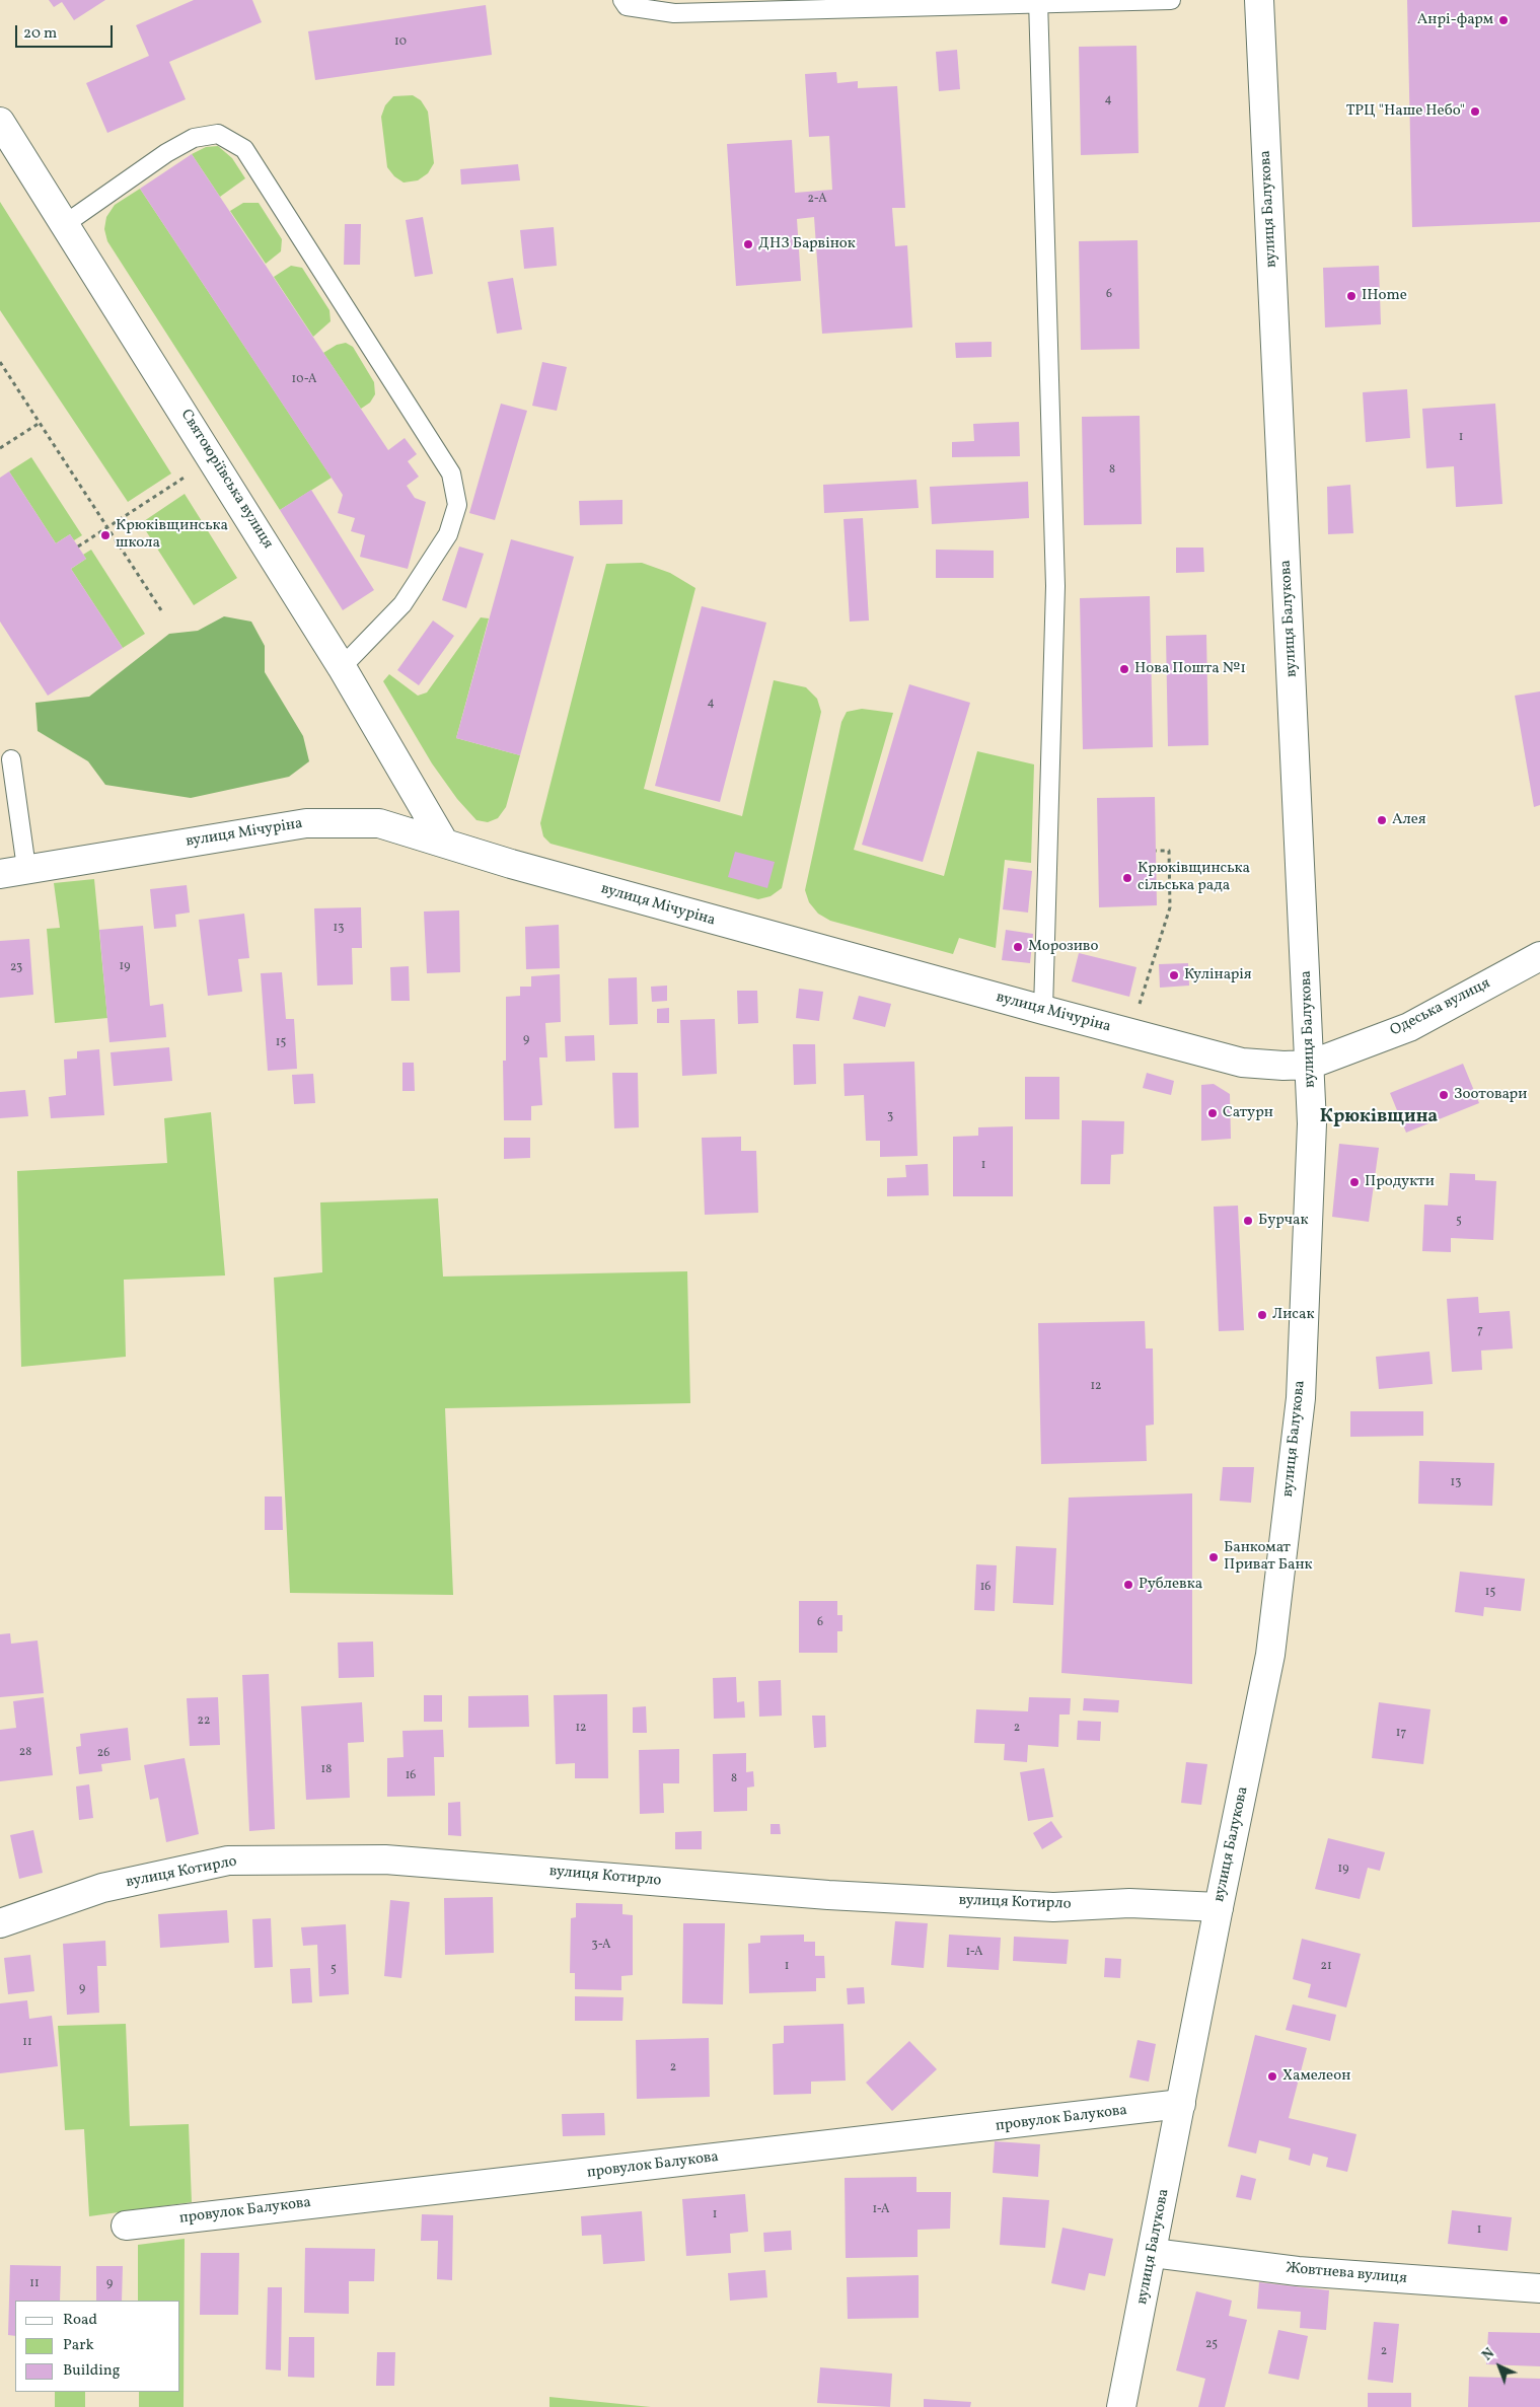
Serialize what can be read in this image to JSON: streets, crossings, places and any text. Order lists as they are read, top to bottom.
{
  "streets": {
    "street": [
      "вулиця Балукова",
      "Святоюріївська вулиця",
      "вулиця Мічуріна",
      "Одеська вулиця",
      "вулиця Котирло",
      "провулок Балукова",
      "Жовтнева вулиця"
    ]
  },
  "crossings": [
    ["вулиця Балукова", "вулиця Мічуріна"],
    ["вулиця Балукова", "Одеська вулиця"],
    ["вулиця Балукова", "вулиця Котирло"],
    ["вулиця Балукова", "провулок Балукова"],
    ["вулиця Балукова", "Жовтнева вулиця"],
    ["Святоюріївська вулиця", "вулиця Мічуріна"],
    ["вулиця Мічуріна", "Одеська вулиця"]
  ],
  "districts": ["Крюківщина"],
  "places": [
    "Анрі-фарм",
    "ТРЦ \"Наше Небо\"",
    "ДНЗ Барвінок",
    "IHome",
    "Крюківщинська школа",
    "Нова Пошта №1",
    "Алея",
    "Крюківщинська сільська рада",
    "Морозиво",
    "Кулінарія",
    "Зоотовари",
    "Сатурн",
    "Продукти",
    "Бурчак",
    "Лисак",
    "Банкомат Приват Банк",
    "Рублевка",
    "Хамелеон"
  ],
  "house_numbers": [
    "10",
    "4",
    "2-А",
    "6",
    "10-А",
    "1",
    "8",
    "4",
    "13",
    "19",
    "23",
    "9",
    "15",
    "3",
    "1",
    "5",
    "7",
    "12",
    "13",
    "16",
    "15",
    "6",
    "22",
    "12",
    "2",
    "17",
    "28",
    "26",
    "18",
    "16",
    "8",
    "19",
    "3-А",
    "1-А",
    "1",
    "21",
    "5",
    "9",
    "11",
    "2",
    "1-А",
    "1",
    "1",
    "11",
    "9",
    "25",
    "2"
  ],
  "legend": ["Road", "Park", "Building"],
  "scale_bar": "20 m",
  "north": "top left"
}
